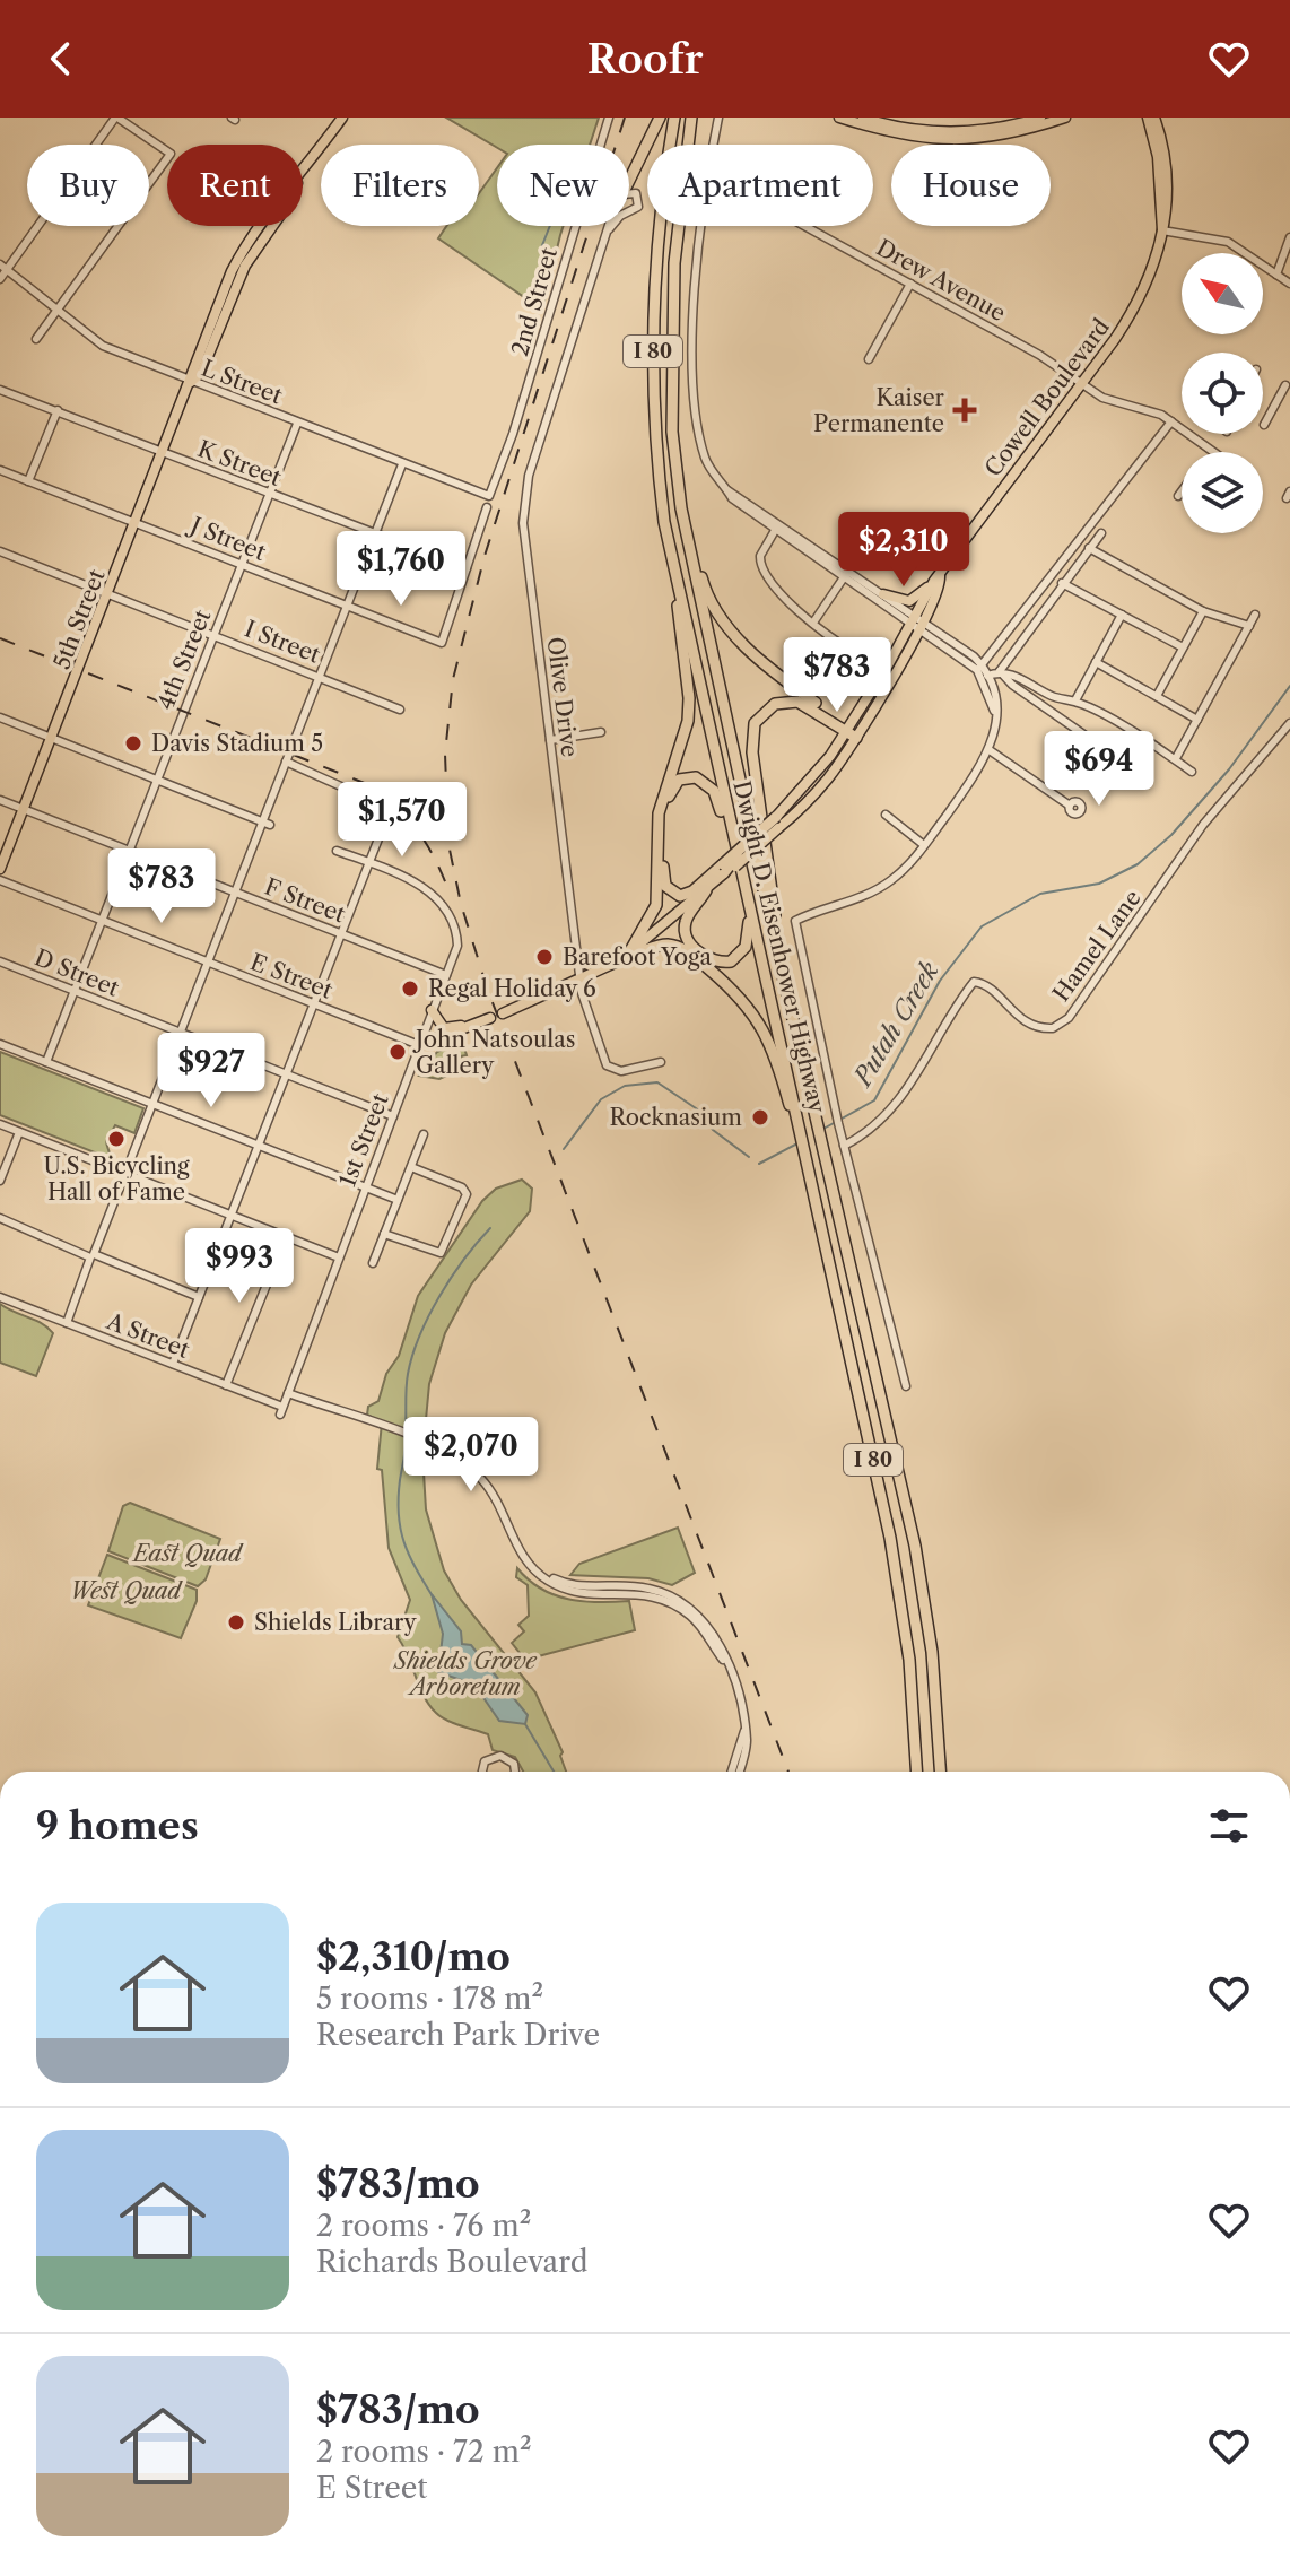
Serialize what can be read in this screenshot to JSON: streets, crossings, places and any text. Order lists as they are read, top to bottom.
{
  "streets": {
    "highway": ["I 80", "Dwight D. Eisenhower Highway"],
    "main road": ["Cowell Boulevard", "5th Street"],
    "street": [
      "Drew Avenue",
      "2nd Street",
      "L Street",
      "K Street",
      "J Street",
      "I Street",
      "4th Street",
      "Olive Drive",
      "F Street",
      "Hamel Lane",
      "D Street",
      "E Street",
      "1st Street",
      "A Street"
    ]
  },
  "crossings": [
    ["Drew Avenue", "Cowell Boulevard"],
    ["2nd Street", "L Street"],
    ["L Street", "5th Street"],
    ["L Street", "4th Street"],
    ["K Street", "J Street"],
    ["K Street", "5th Street"],
    ["K Street", "4th Street"],
    ["J Street", "5th Street"],
    ["J Street", "4th Street"],
    ["5th Street", "I Street"],
    ["5th Street", "F Street"],
    ["I Street", "4th Street"],
    ["4th Street", "F Street"],
    ["4th Street", "D Street"],
    ["4th Street", "E Street"],
    ["F Street", "1st Street"],
    ["D Street", "1st Street"],
    ["E Street", "1st Street"],
    ["1st Street", "A Street"]
  ],
  "water": ["Putah Creek"],
  "parks": ["East Quad", "West Quad", "Shields Grove Arboretum"],
  "places": {
    "health": ["Kaiser Permanente"],
    "other": [
      "Davis Stadium 5",
      "Barefoot Yoga",
      "Regal Holiday 6",
      "John Natsoulas Gallery",
      "Rocknasium",
      "U.S. Bicycling Hall of Fame",
      "Shields Library"
    ]
  },
  "north": "top left",
  "page": {
    "header": "Roofr",
    "chip": [
      "Buy",
      "Rent",
      "Filters",
      "New",
      "Apartment",
      "House"
    ],
    "price": [
      "$2,310",
      "$1,760",
      "$783",
      "$694",
      "$1,570",
      "$783",
      "$927",
      "$993",
      "$2,070"
    ],
    "heading": "9 homes",
    "list": [
      {
        "name": "$2,310/mo",
        "note": "5 rooms · 178 m² · Research Park Drive"
      },
      {
        "name": "$783/mo",
        "note": "2 rooms · 76 m² · Richards Boulevard"
      },
      {
        "name": "$783/mo",
        "note": "2 rooms · 72 m² · E Street"
      }
    ]
  }
}
